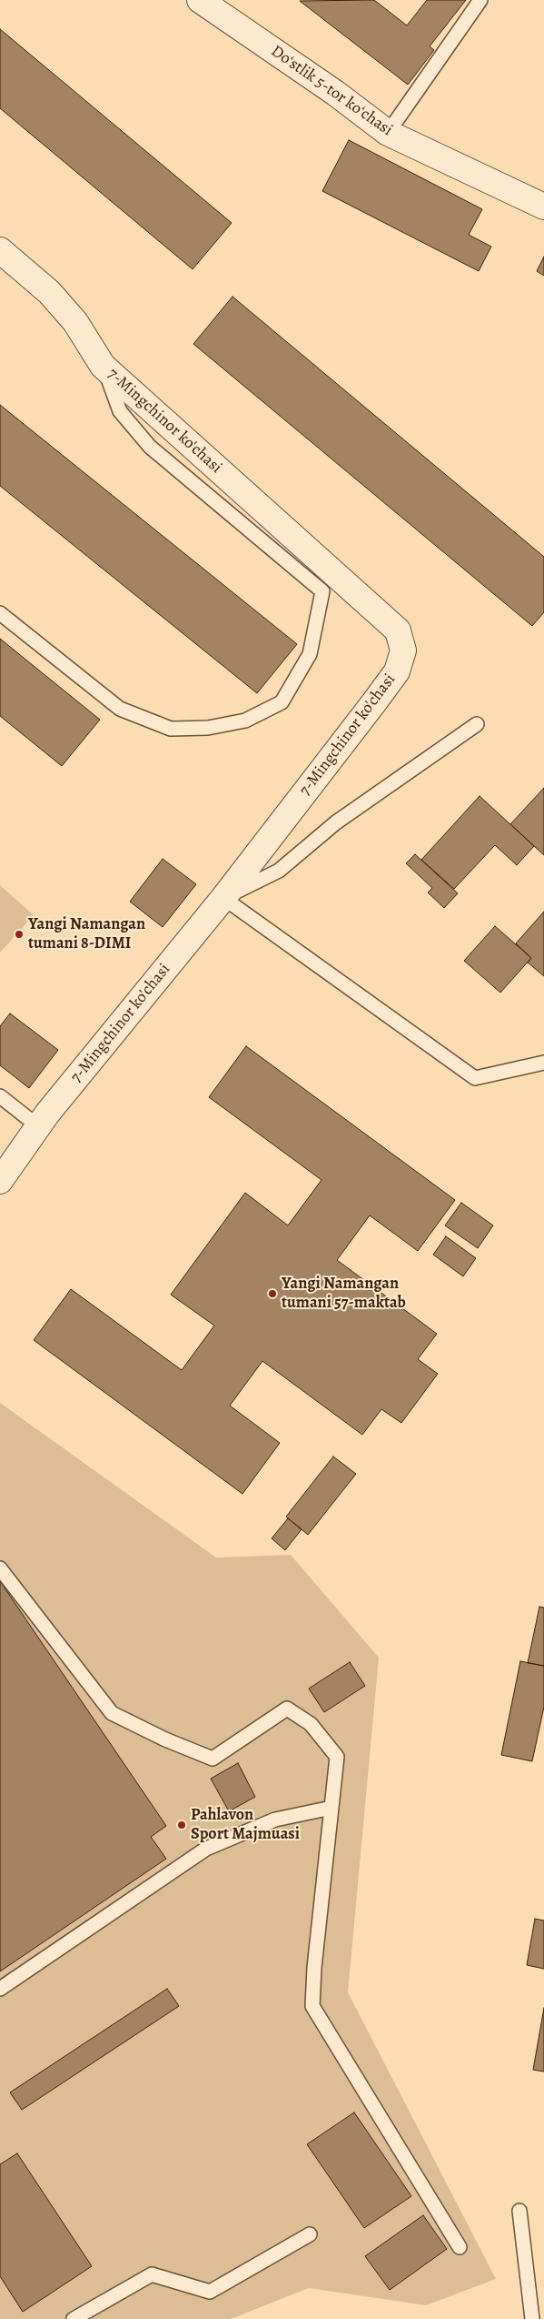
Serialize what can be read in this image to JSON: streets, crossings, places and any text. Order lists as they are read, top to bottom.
{
  "streets": {
    "street": ["Doʻstlik 5-tor koʻchasi", "7-Mingchinor ko'chasi"]
  },
  "places": ["Yangi Namangan tumani 8-DIMI", "Yangi Namangan tumani 57-maktab", "Pahlavon Sport Majmuasi"]
}
